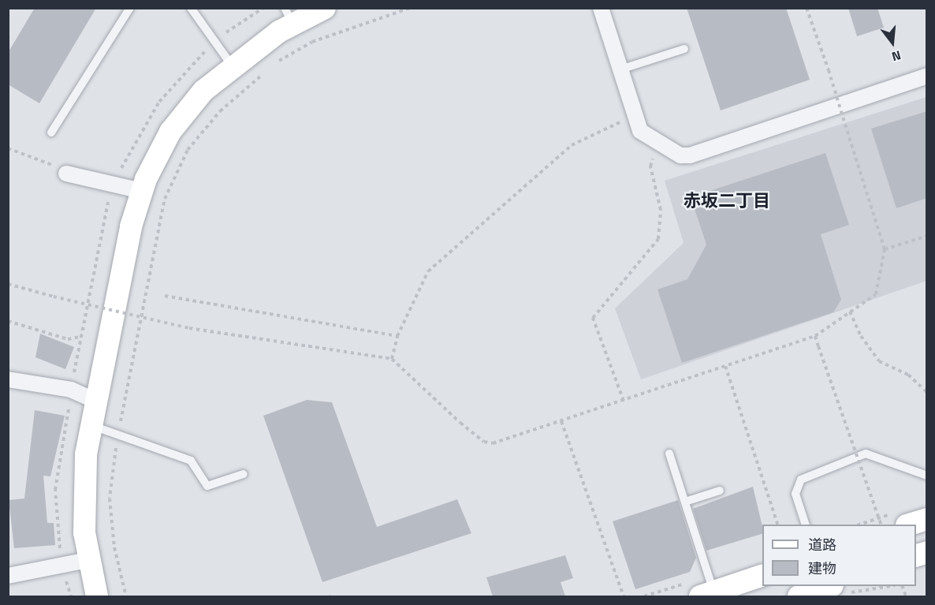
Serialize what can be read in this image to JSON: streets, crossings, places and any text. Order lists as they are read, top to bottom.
{
  "districts": ["赤坂二丁目"],
  "legend": ["道路", "建物"],
  "north": "bottom"
}
